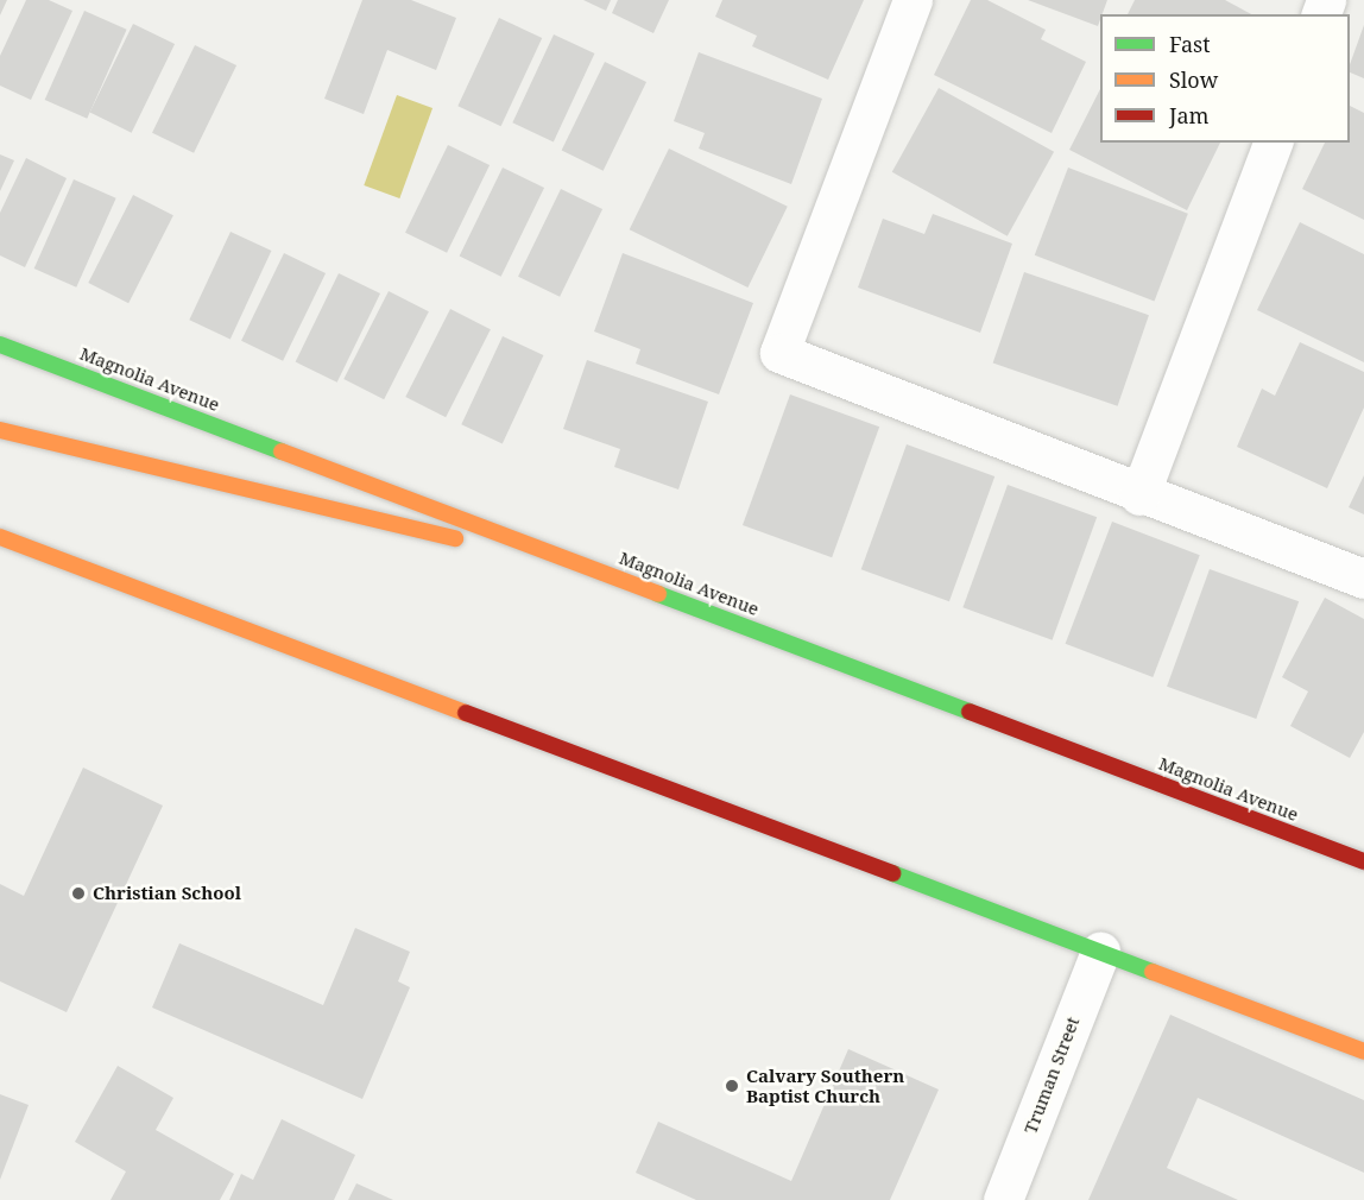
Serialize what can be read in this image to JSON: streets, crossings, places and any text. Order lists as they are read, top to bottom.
{
  "streets": {
    "main road": ["Magnolia Avenue"],
    "street": ["Truman Street"]
  },
  "places": ["Christian School", "Calvary Southern Baptist Church"],
  "legend": ["Fast", "Slow", "Jam"]
}
